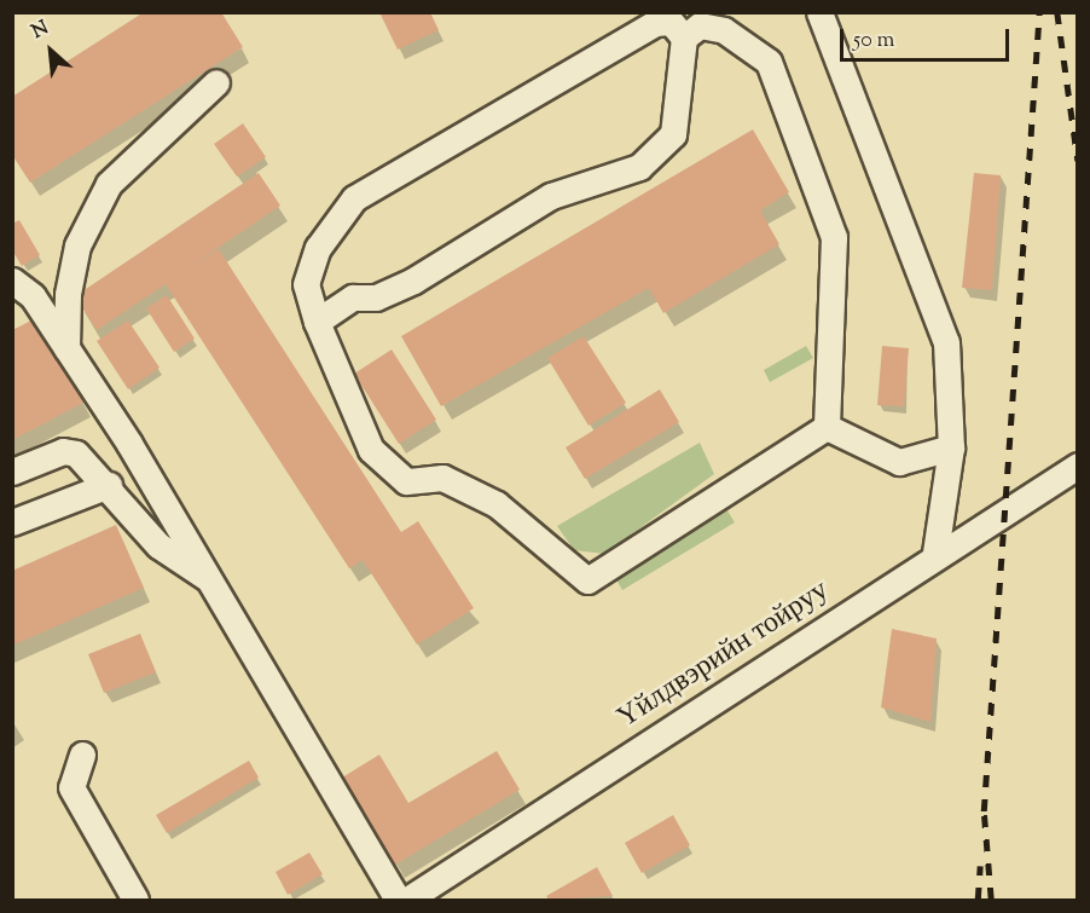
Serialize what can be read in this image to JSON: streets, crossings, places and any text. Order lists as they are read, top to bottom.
{
  "streets": {
    "lane": ["Үйлдвэрийн тойруу"]
  },
  "scale_bar": "50 m",
  "north": "top left"
}
